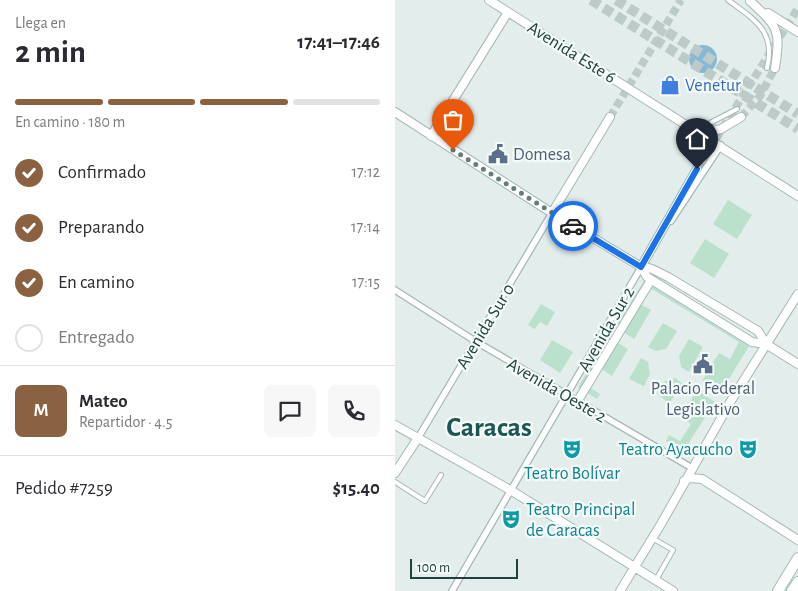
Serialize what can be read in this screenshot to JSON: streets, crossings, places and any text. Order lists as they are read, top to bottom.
{
  "streets": {
    "street": [
      "Avenida Este 6",
      "Avenida Sur 0",
      "Avenida Sur 2",
      "Avenida Oeste 2"
    ]
  },
  "crossings": [
    ["Avenida Este 6", "Avenida Sur 2"],
    ["Avenida Sur 0", "Avenida Oeste 2"],
    ["Avenida Sur 2", "Avenida Oeste 2"]
  ],
  "districts": ["Caracas"],
  "places": {
    "shop": ["Venetur"],
    "public building": ["Domesa", "Palacio Federal Legislativo"],
    "theatre": ["Teatro Bolívar", "Teatro Ayacucho", "Teatro Principal de Caracas"]
  },
  "scale_bar": "100 m",
  "page": {
    "heading": ["2 min", "Llega en", "17:41–17:46"],
    "panel": [
      "Mateo",
      "Repartidor · 4.5",
      "Pedido #7259",
      "$15.40"
    ],
    "bar": "En camino · 180 m",
    "list": [
      ["Confirmado", "17:12"],
      ["Preparando", "17:14"],
      ["En camino", "17:15"],
      "Entregado"
    ],
    "round": "M",
    "scale": "100 m"
  }
}
